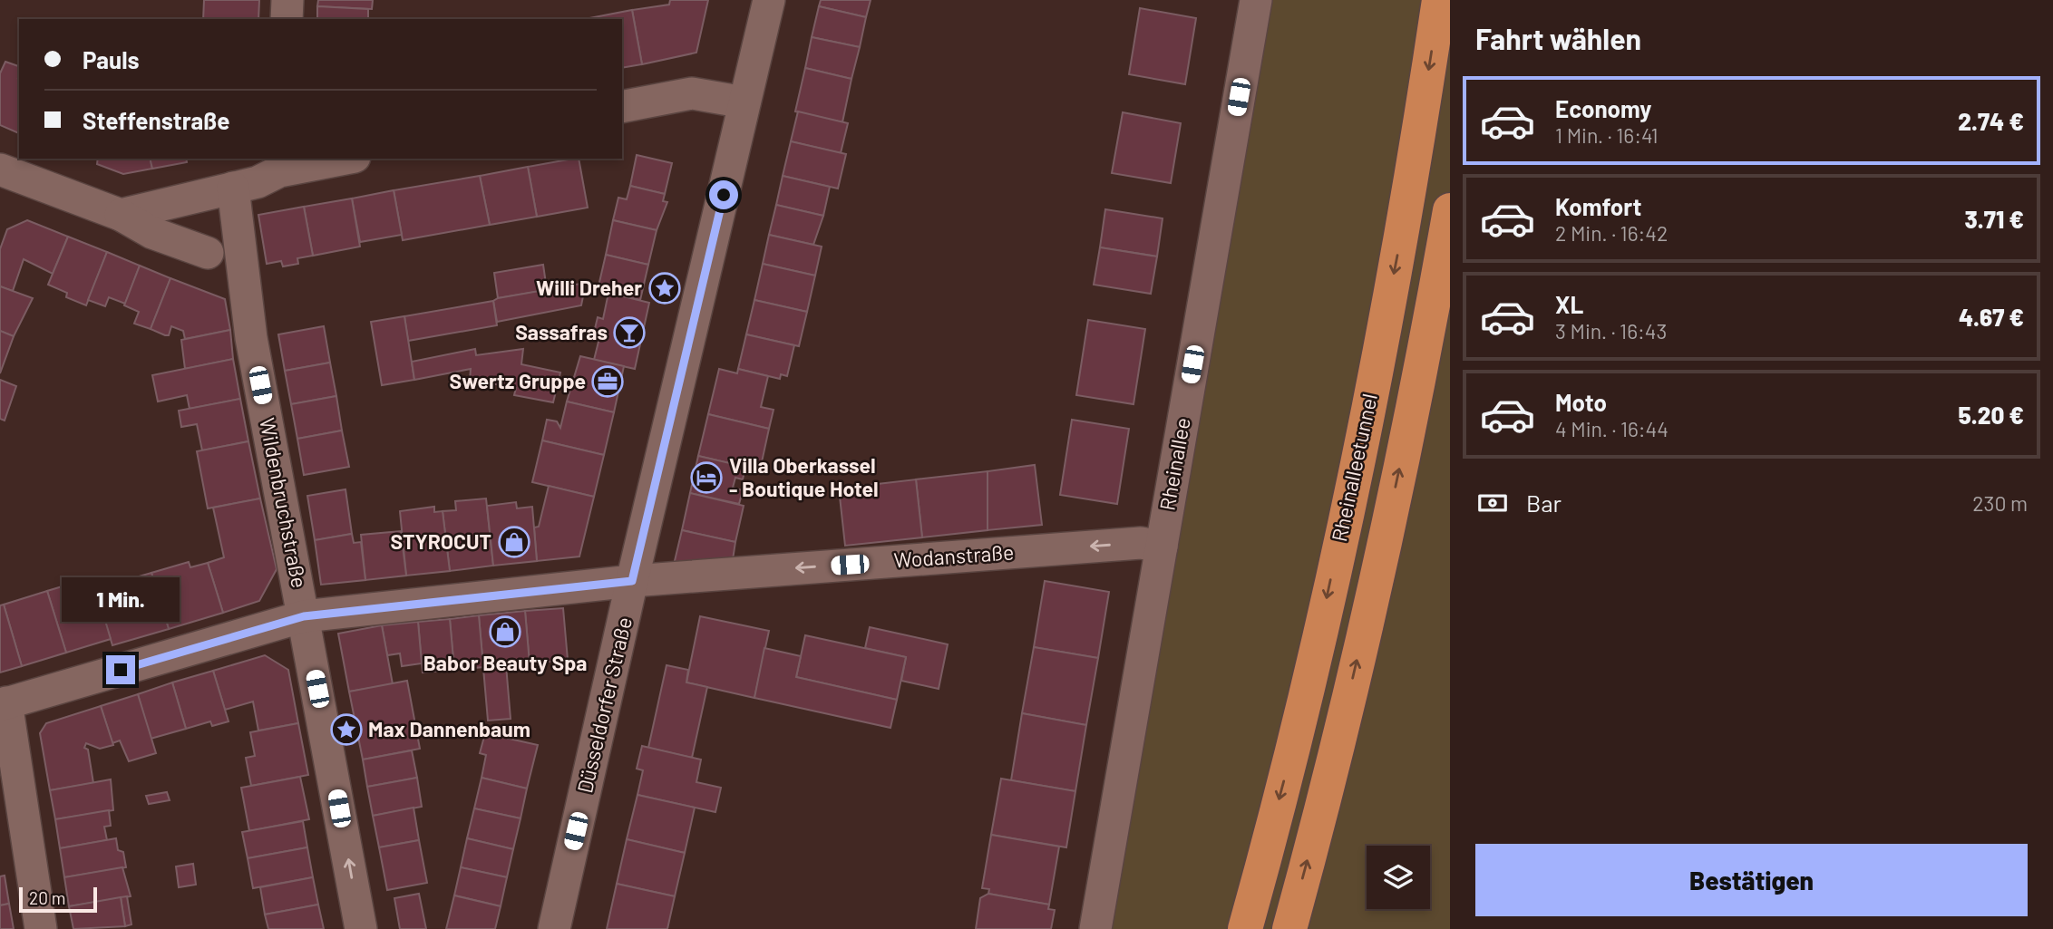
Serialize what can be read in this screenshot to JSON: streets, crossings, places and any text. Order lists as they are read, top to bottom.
{
  "streets": {
    "highway": ["Rheinalleetunnel"],
    "street": [
      "Rheinallee",
      "Wildenbruchstraße",
      "Wodanstraße",
      "Düsseldorfer Straße"
    ]
  },
  "crossings": [
    ["Rheinallee", "Wodanstraße"],
    ["Wildenbruchstraße", "Wodanstraße"],
    ["Wodanstraße", "Düsseldorfer Straße"]
  ],
  "one_way": ["Wildenbruchstraße", "Wodanstraße"],
  "places": {
    "place": ["Willi Dreher", "Max Dannenbaum"],
    "bar": ["Sassafras"],
    "office": ["Swertz Gruppe"],
    "hotel": ["Villa Oberkassel - Boutique Hotel"],
    "shop": ["STYROCUT", "Babor Beauty Spa"]
  },
  "scale_bar": "20 m",
  "page": {
    "heading": "Fahrt wählen",
    "banner": ["Pauls", "Steffenstraße"],
    "list": [
      {
        "name": "Economy",
        "note": "1 Min. · 16:41",
        "value": "2.74 €"
      },
      {
        "name": "Komfort",
        "note": "2 Min. · 16:42",
        "value": "3.71 €"
      },
      {
        "name": "XL",
        "note": "3 Min. · 16:43",
        "value": "4.67 €"
      },
      {
        "name": "Moto",
        "note": "4 Min. · 16:44",
        "value": "5.20 €"
      }
    ],
    "pay": ["Bar", "230 m"],
    "bubble": "1 Min.",
    "buttons": "Bestätigen",
    "scale": "20 m"
  }
}
